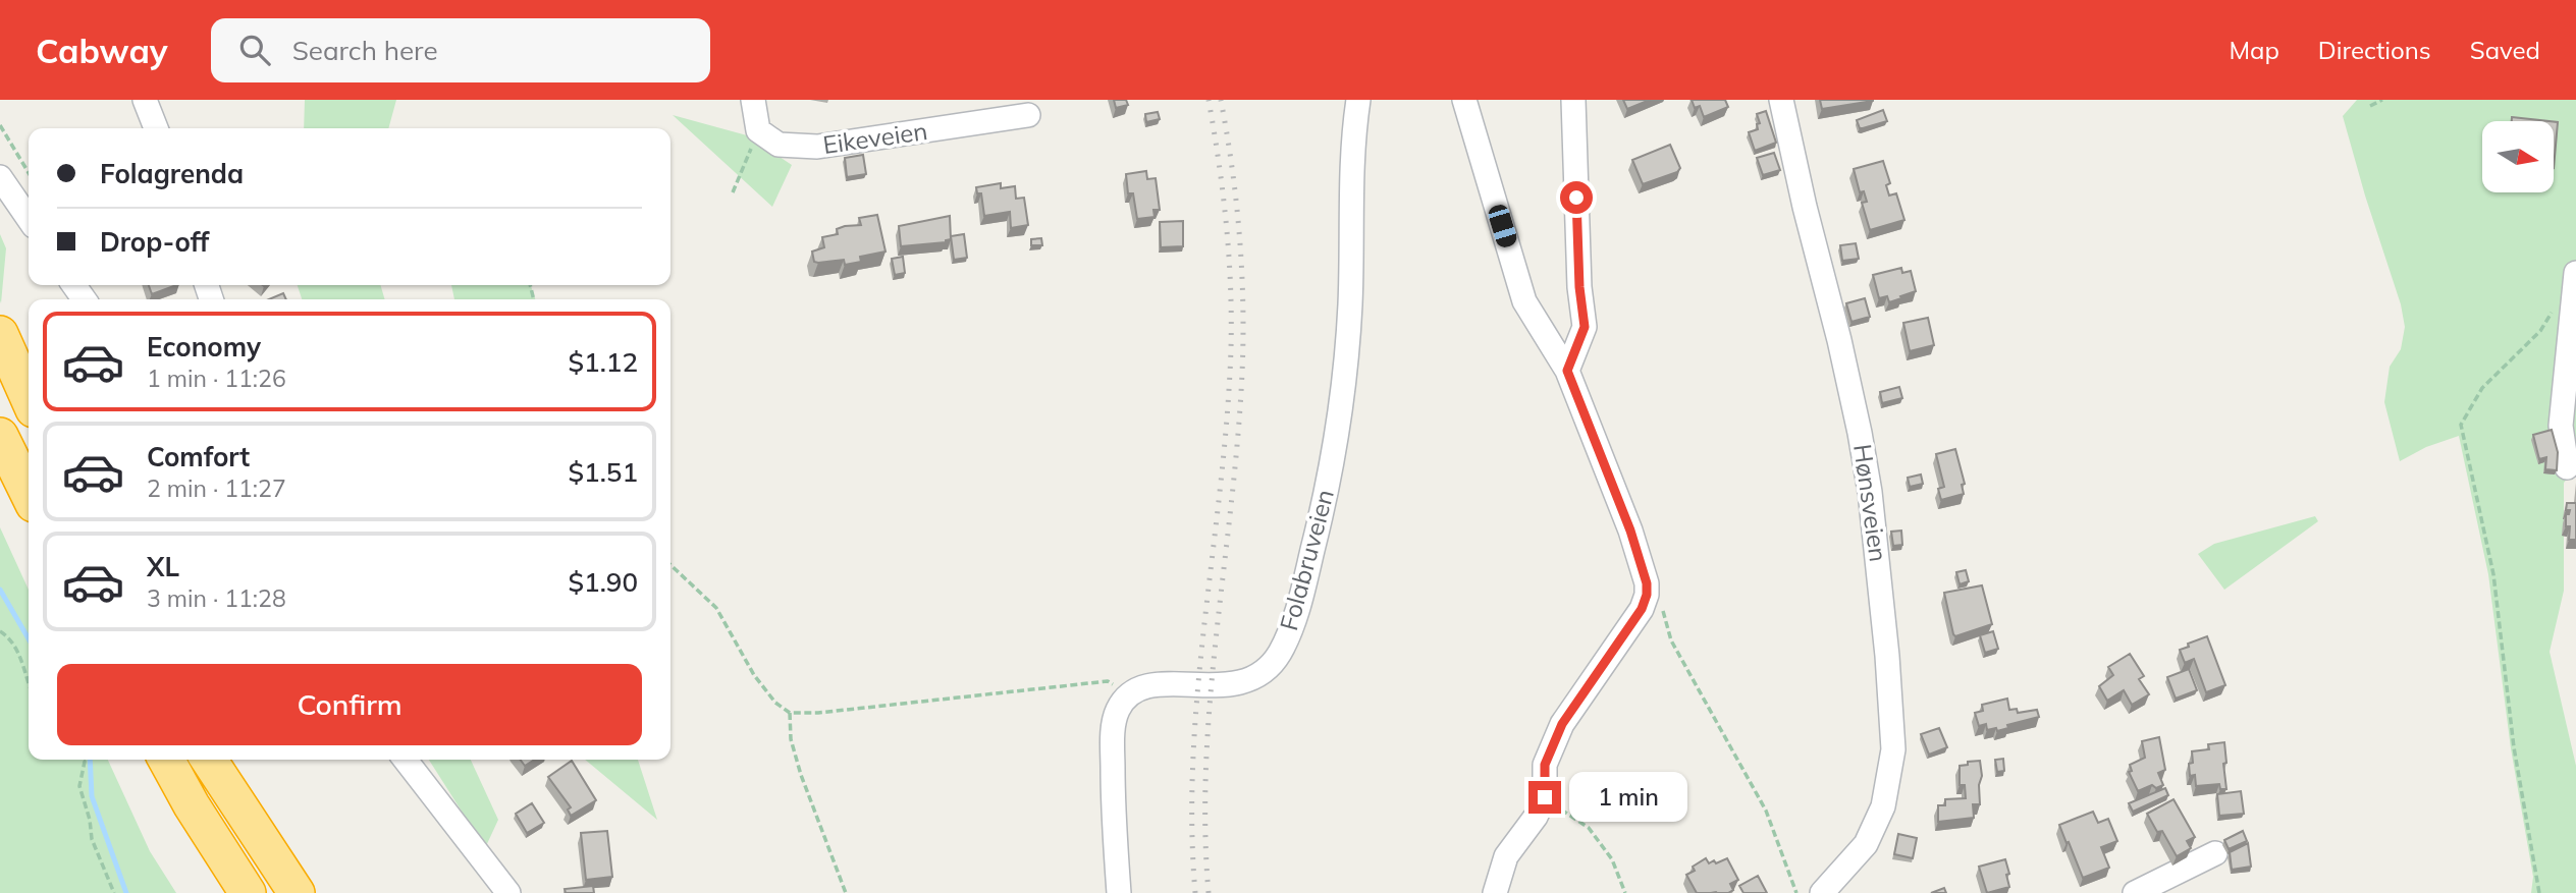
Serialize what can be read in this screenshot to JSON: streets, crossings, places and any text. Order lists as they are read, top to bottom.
{
  "streets": {
    "street": ["Eikeveien", "Hønsveien", "Folabruveien"]
  },
  "north": "right",
  "page": {
    "header": "Cabway",
    "search": "Search here",
    "nav": ["Map", "Directions", "Saved"],
    "banner": ["Folagrenda", "Drop-off"],
    "list": [
      {
        "name": "Economy",
        "note": "1 min · 11:26",
        "value": "$1.12"
      },
      {
        "name": "Comfort",
        "note": "2 min · 11:27",
        "value": "$1.51"
      },
      {
        "name": "XL",
        "note": "3 min · 11:28",
        "value": "$1.90"
      }
    ],
    "buttons": "Confirm",
    "bubble": "1 min"
  }
}
